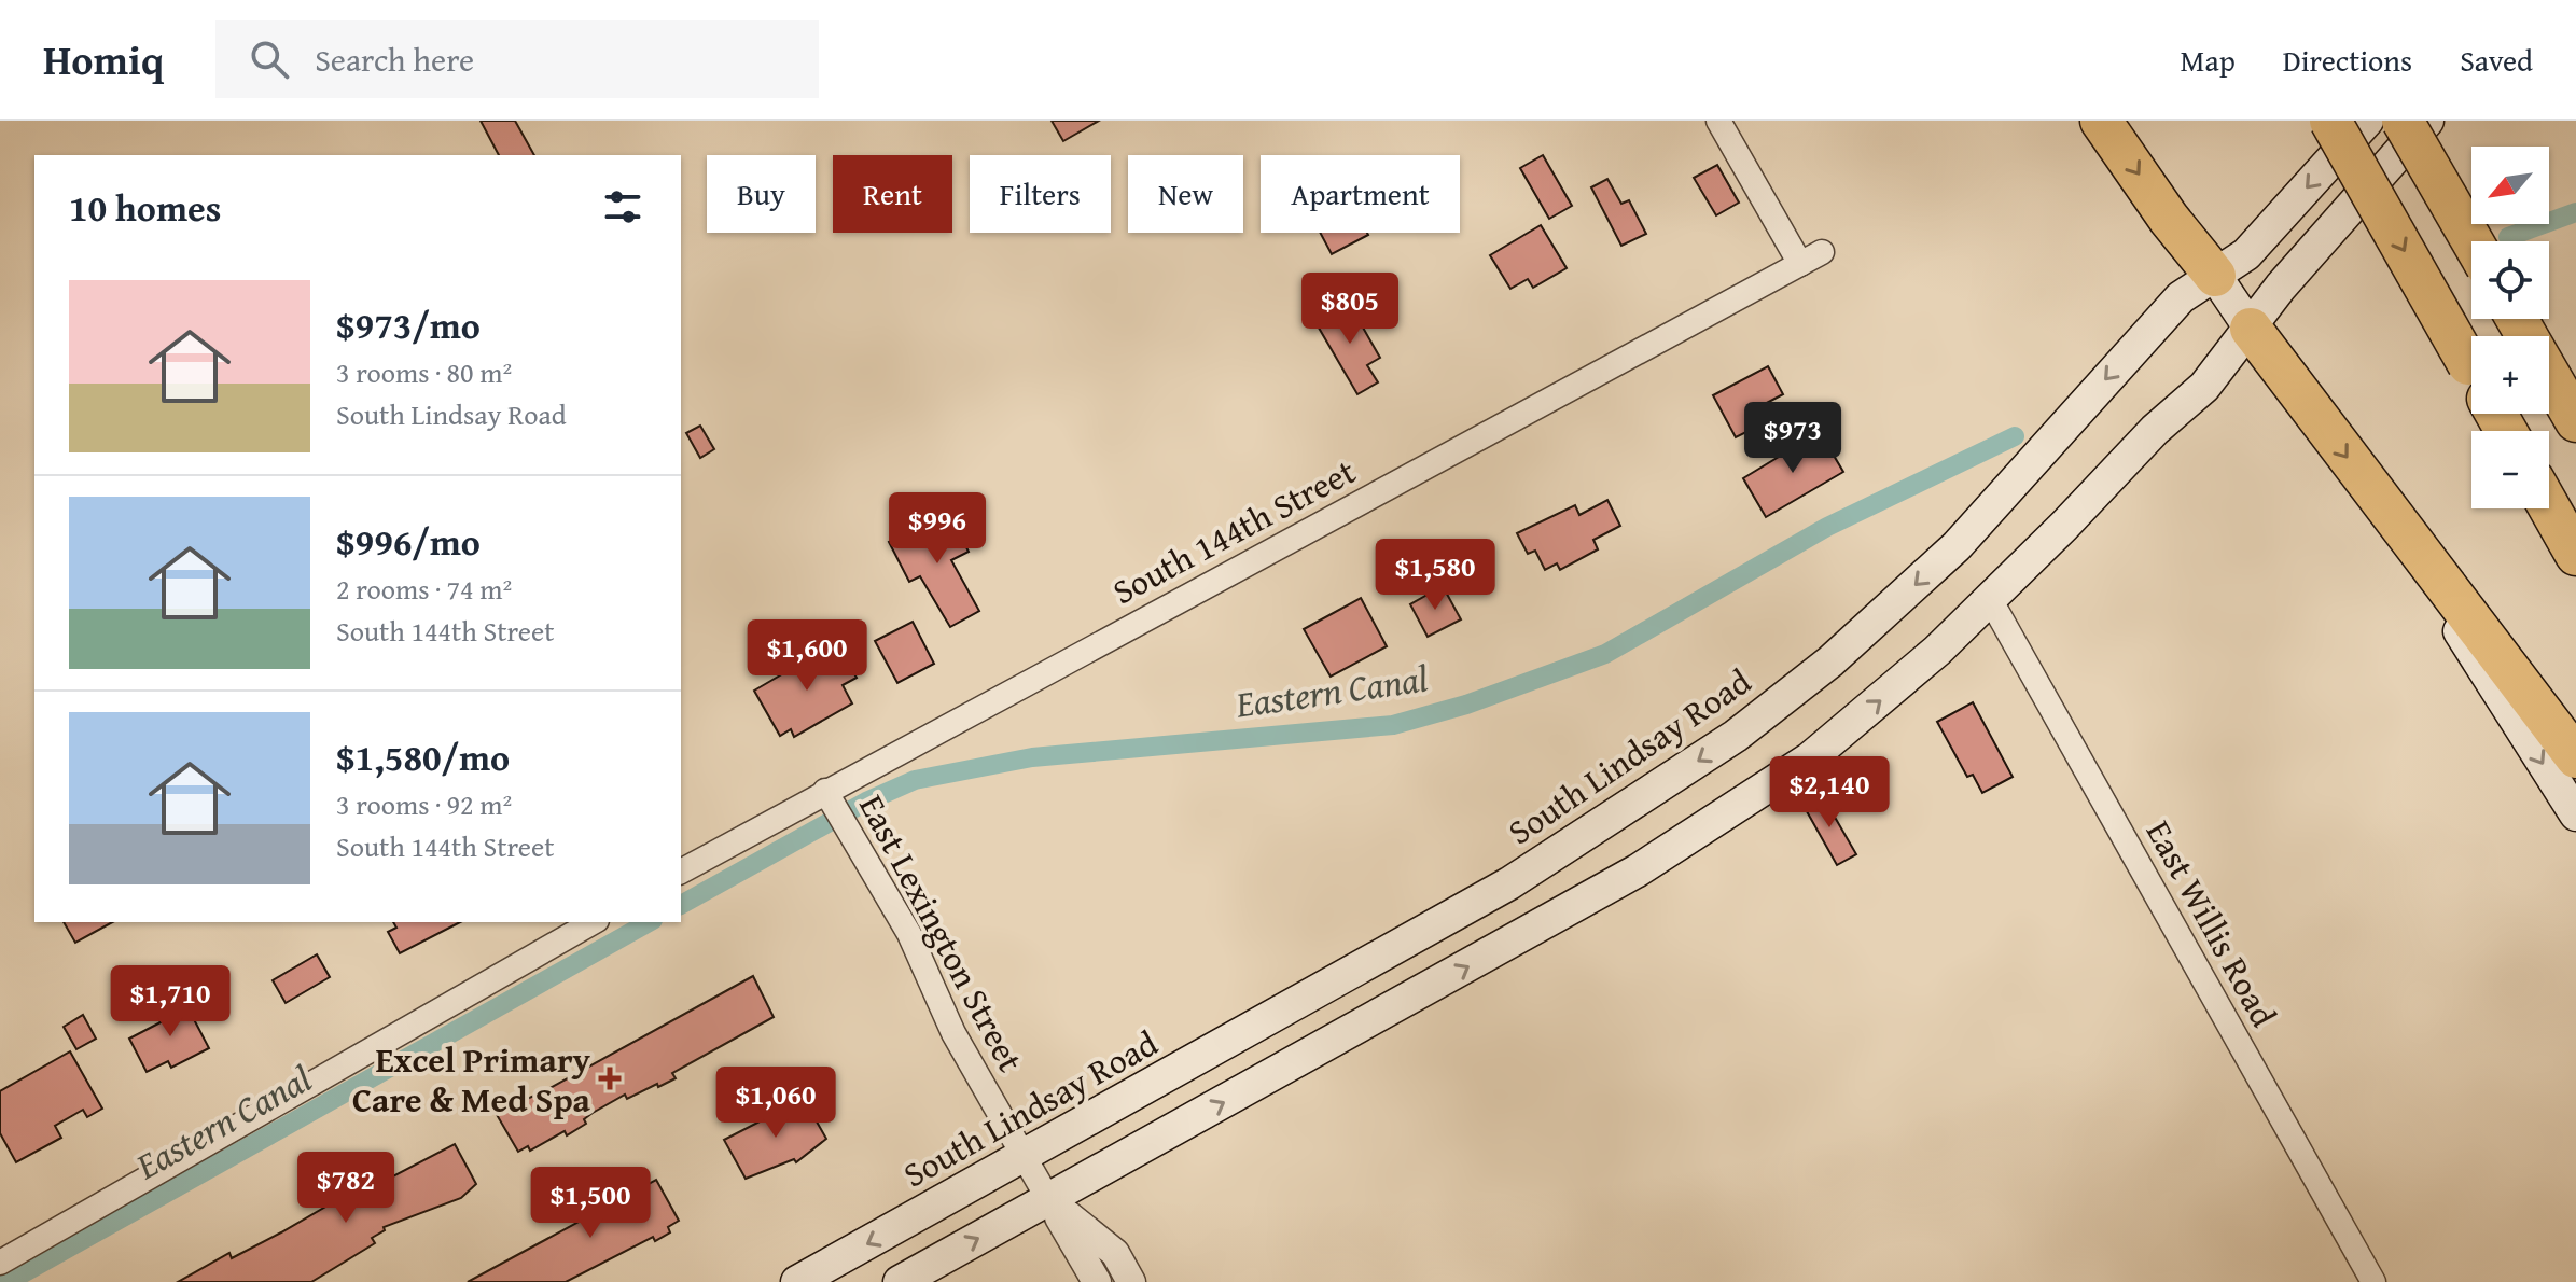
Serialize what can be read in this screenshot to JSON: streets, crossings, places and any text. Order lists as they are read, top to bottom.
{
  "streets": {
    "main road": ["South Lindsay Road"],
    "street": ["South 144th Street", "East Willis Road", "East Lexington Street"]
  },
  "crossings": [
    ["South 144th Street", "East Lexington Street"],
    ["South Lindsay Road", "East Lexington Street"]
  ],
  "water": ["Eastern Canal"],
  "places": {
    "health": ["Excel Primary Care & Med Spa"]
  },
  "north": "bottom left",
  "page": {
    "header": "Homiq",
    "search": "Search here",
    "nav": ["Map", "Directions", "Saved"],
    "map_buttons": ["+", "−"],
    "chip": [
      "Buy",
      "Rent",
      "Filters",
      "New",
      "Apartment"
    ],
    "heading": "10 homes",
    "list": [
      {
        "name": "$973/mo",
        "note": "3 rooms · 80 m² · South Lindsay Road"
      },
      {
        "name": "$996/mo",
        "note": "2 rooms · 74 m² · South 144th Street"
      },
      {
        "name": "$1,580/mo",
        "note": "3 rooms · 92 m² · South 144th Street"
      }
    ],
    "price": [
      "$805",
      "$973",
      "$996",
      "$1,580",
      "$1,600",
      "$2,140",
      "$1,710",
      "$1,060",
      "$782",
      "$1,500"
    ]
  }
}
